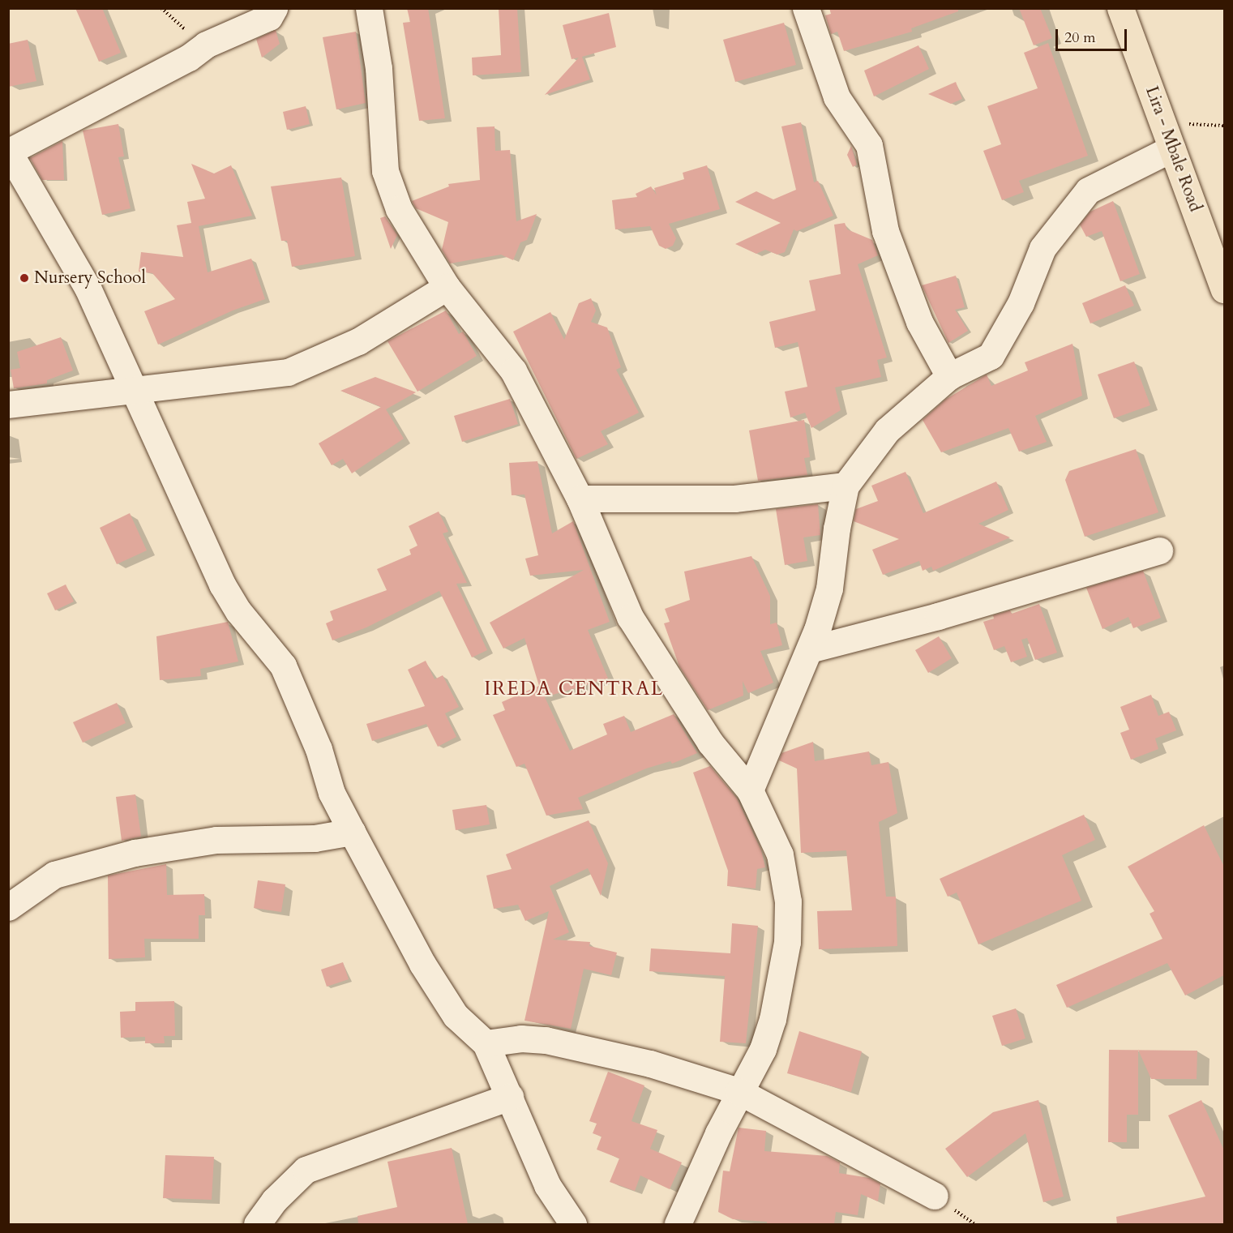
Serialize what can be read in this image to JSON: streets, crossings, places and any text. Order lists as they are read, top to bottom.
{
  "streets": {
    "main road": ["Lira - Mbale Road"]
  },
  "districts": ["IREDA CENTRAL"],
  "places": ["Nursery School"],
  "scale_bar": "20 m"
}
